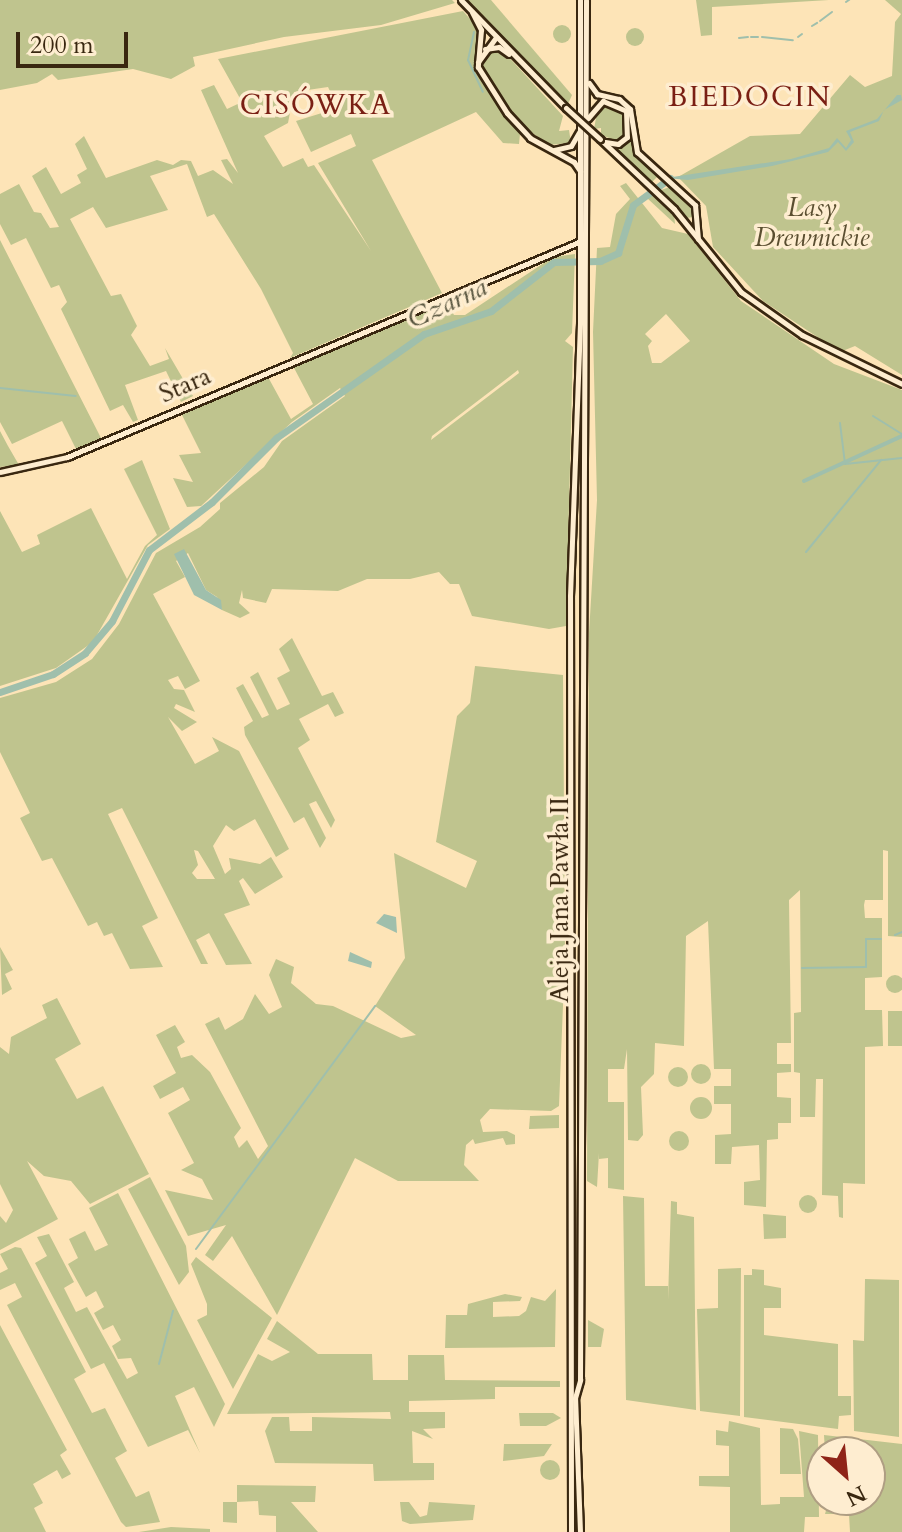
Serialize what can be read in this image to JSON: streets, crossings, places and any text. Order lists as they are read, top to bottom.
{
  "streets": {
    "main road": ["Stara", "Aleja Jana Pawła II"]
  },
  "districts": ["BIEDOCIN", "CISÓWKA"],
  "water": ["Czarna"],
  "parks": ["Lasy Drewnickie"],
  "scale_bar": "200 m",
  "north": "bottom right"
}
